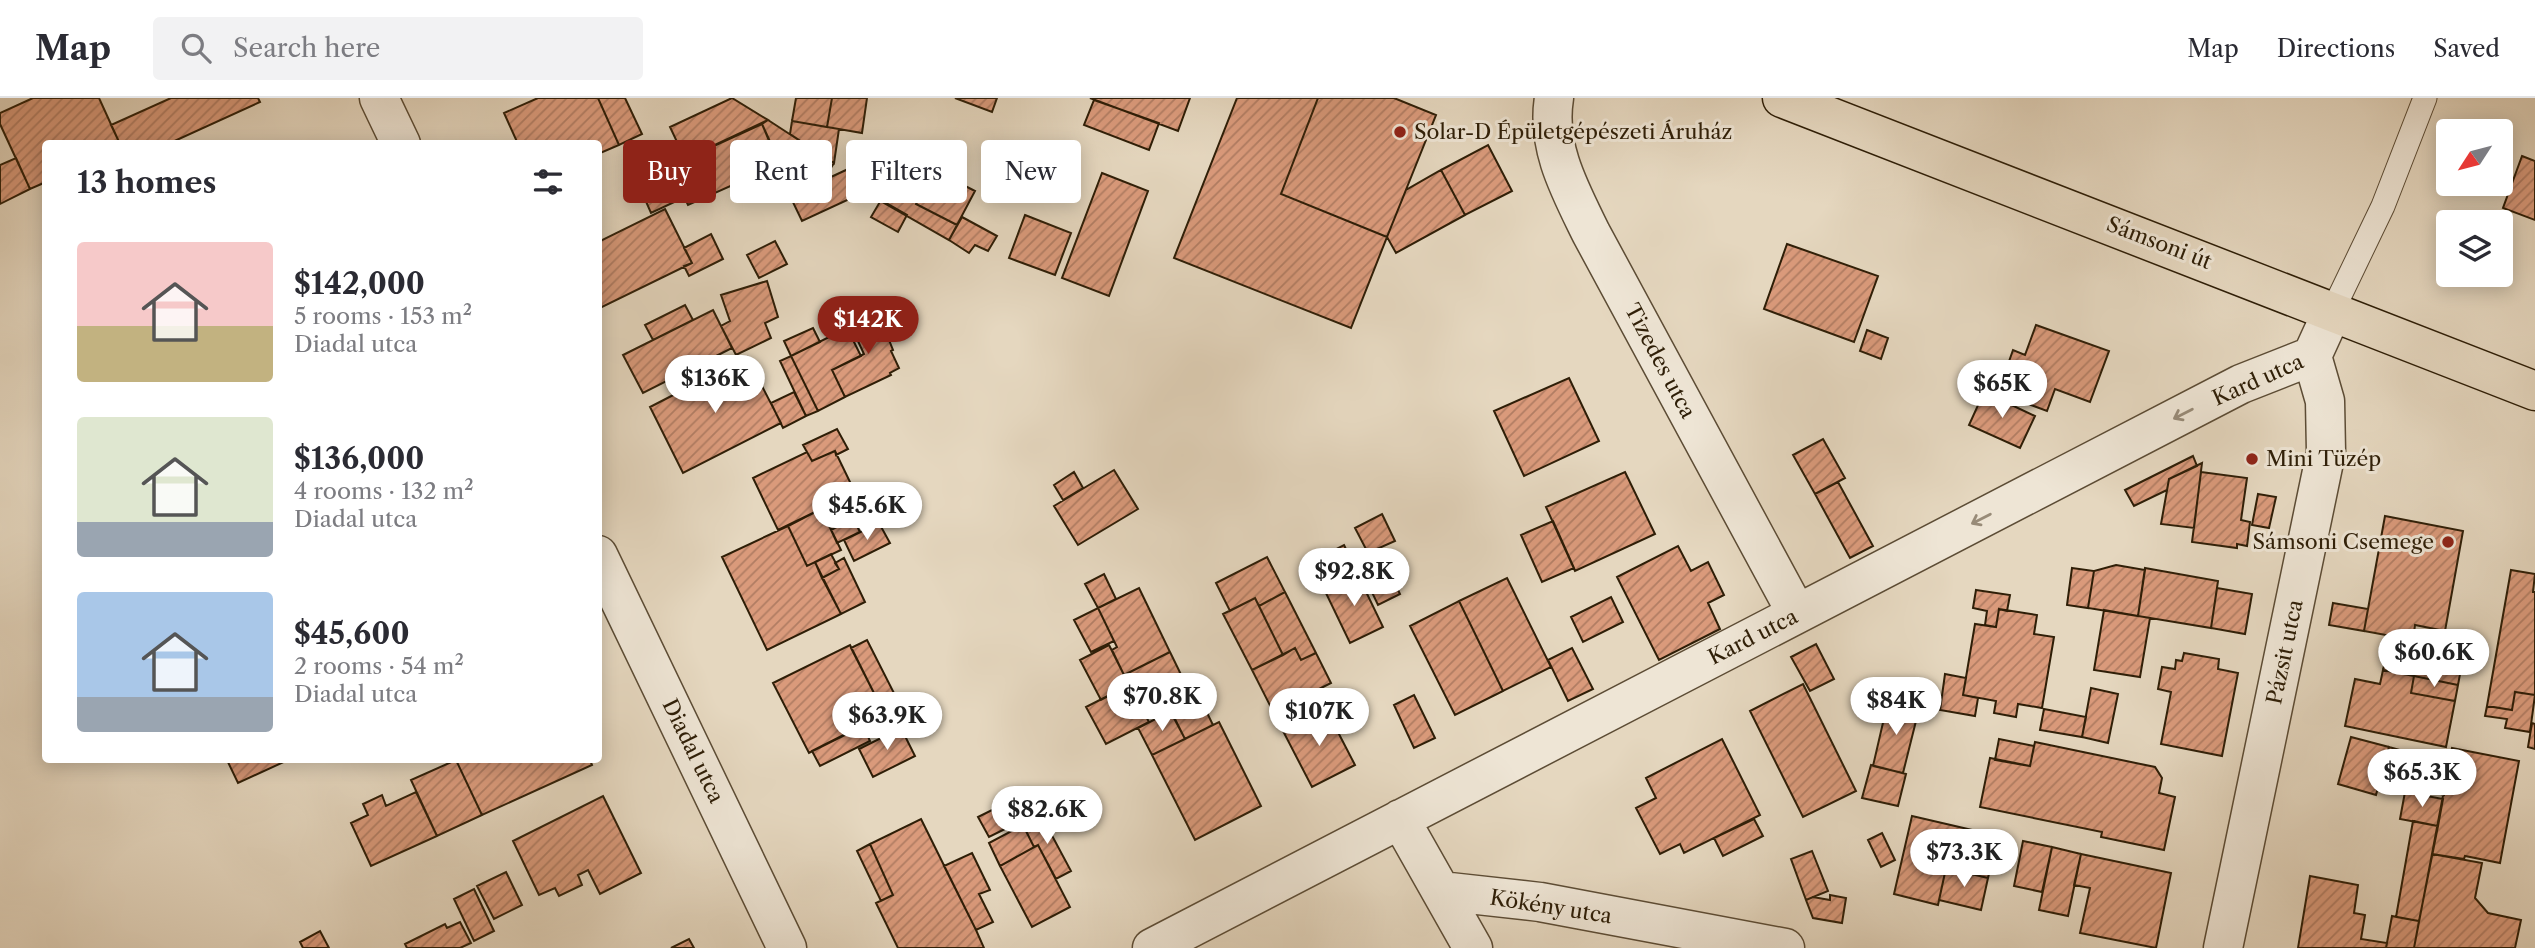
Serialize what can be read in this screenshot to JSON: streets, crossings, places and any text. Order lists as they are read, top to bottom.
{
  "streets": {
    "main road": ["Sámsoni út"],
    "street": [
      "Tizedes utca",
      "Kard utca",
      "Pázsit utca",
      "Diadal utca",
      "Kökény utca"
    ]
  },
  "crossings": [
    ["Sámsoni út", "Kard utca"],
    ["Tizedes utca", "Kard utca"],
    ["Kard utca", "Pázsit utca"]
  ],
  "one_way": ["Kard utca"],
  "places": ["Solar-D Épületgépészeti Áruház", "Mini Tüzép", "Sámsoni Csemege"],
  "north": "bottom left",
  "page": {
    "header": "Map",
    "search": "Search here",
    "nav": ["Map", "Directions", "Saved"],
    "chip": [
      "Buy",
      "Rent",
      "Filters",
      "New"
    ],
    "heading": "13 homes",
    "list": [
      {
        "name": "$142,000",
        "note": "5 rooms · 153 m² · Diadal utca"
      },
      {
        "name": "$136,000",
        "note": "4 rooms · 132 m² · Diadal utca"
      },
      {
        "name": "$45,600",
        "note": "2 rooms · 54 m² · Diadal utca"
      }
    ],
    "price": [
      "$142K",
      "$136K",
      "$65K",
      "$45.6K",
      "$92.8K",
      "$60.6K",
      "$70.8K",
      "$84K",
      "$107K",
      "$63.9K",
      "$65.3K",
      "$82.6K",
      "$73.3K"
    ]
  }
}
